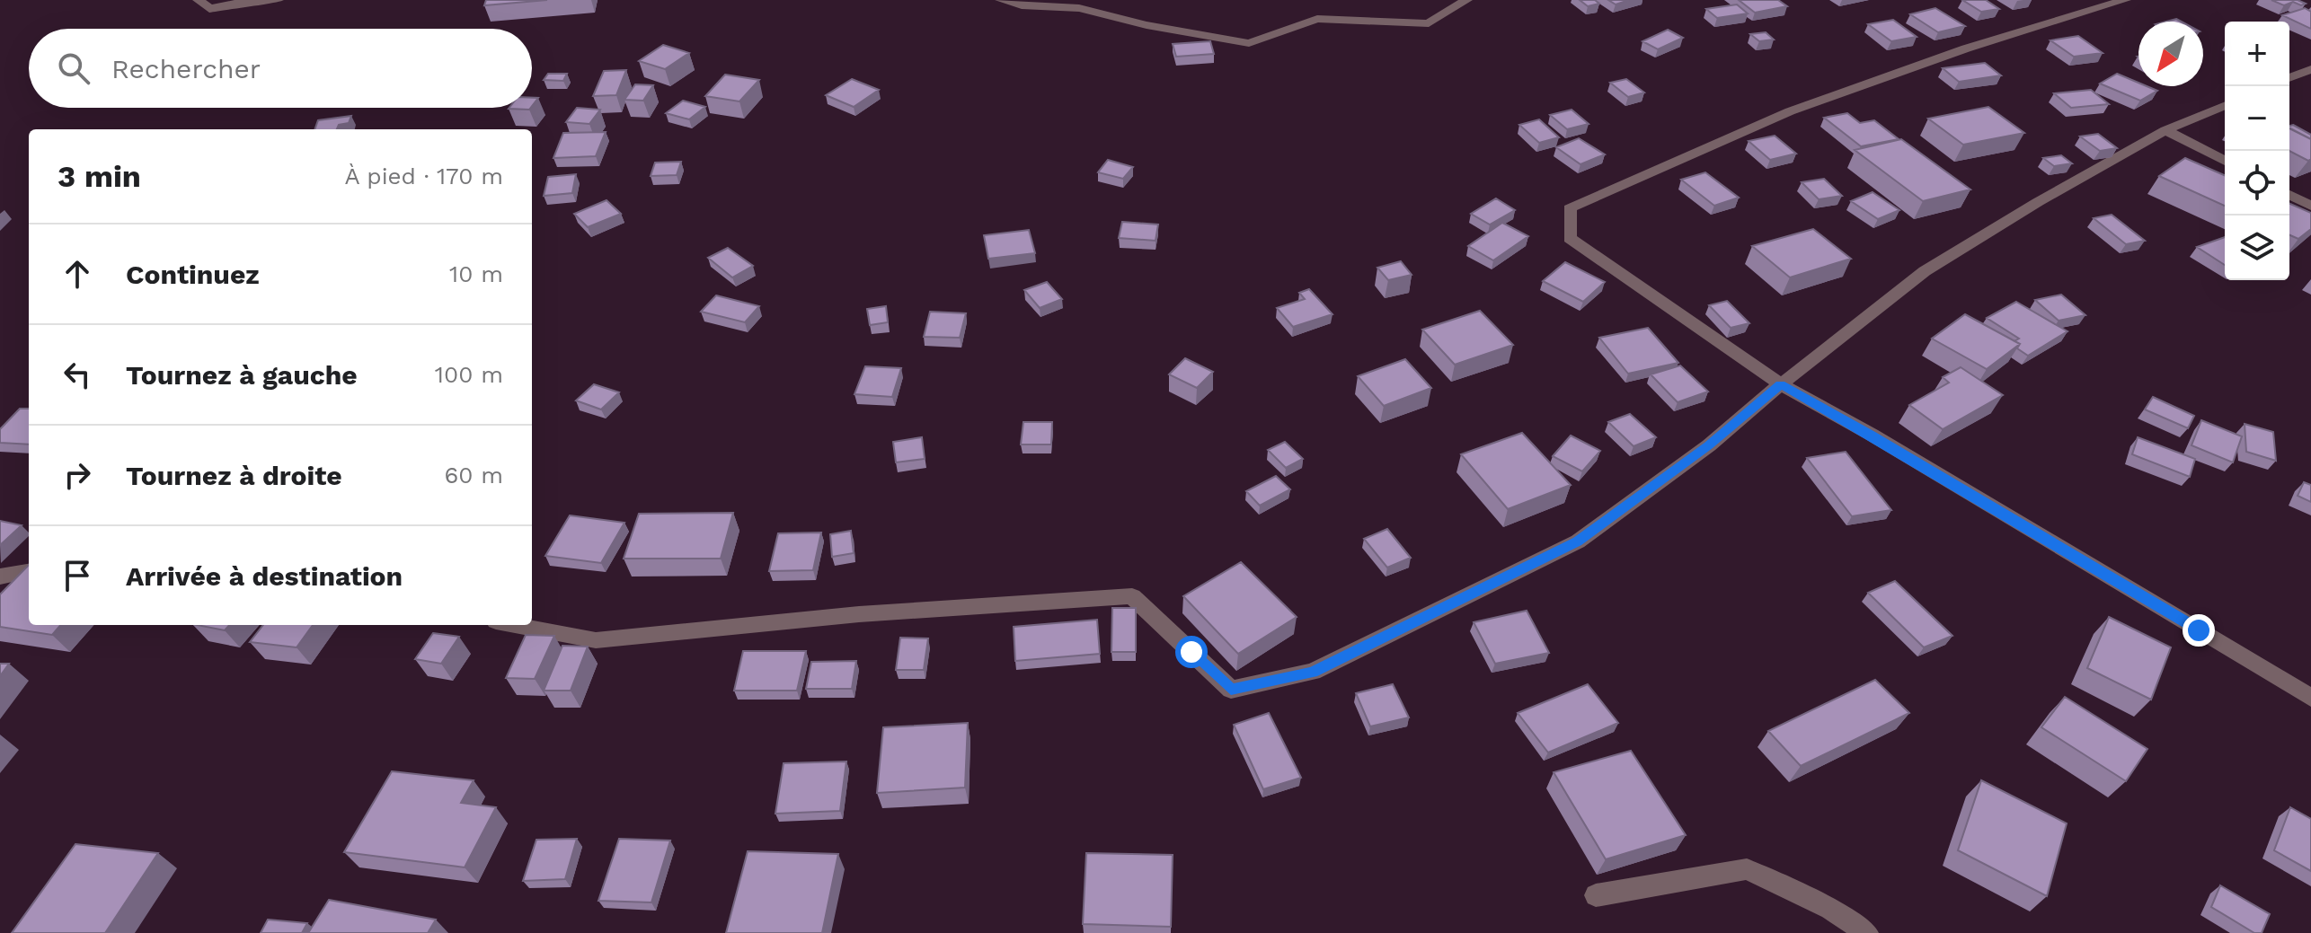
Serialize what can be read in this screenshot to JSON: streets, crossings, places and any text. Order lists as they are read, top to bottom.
{
  "north": "bottom left",
  "page": {
    "map_buttons": ["+", "−"],
    "search": "Rechercher",
    "heading": ["3 min", "À pied · 170 m"],
    "list": [
      ["Continuez", "10 m"],
      ["Tournez à gauche", "100 m"],
      ["Tournez à droite", "60 m"],
      "Arrivée à destination"
    ]
  }
}
